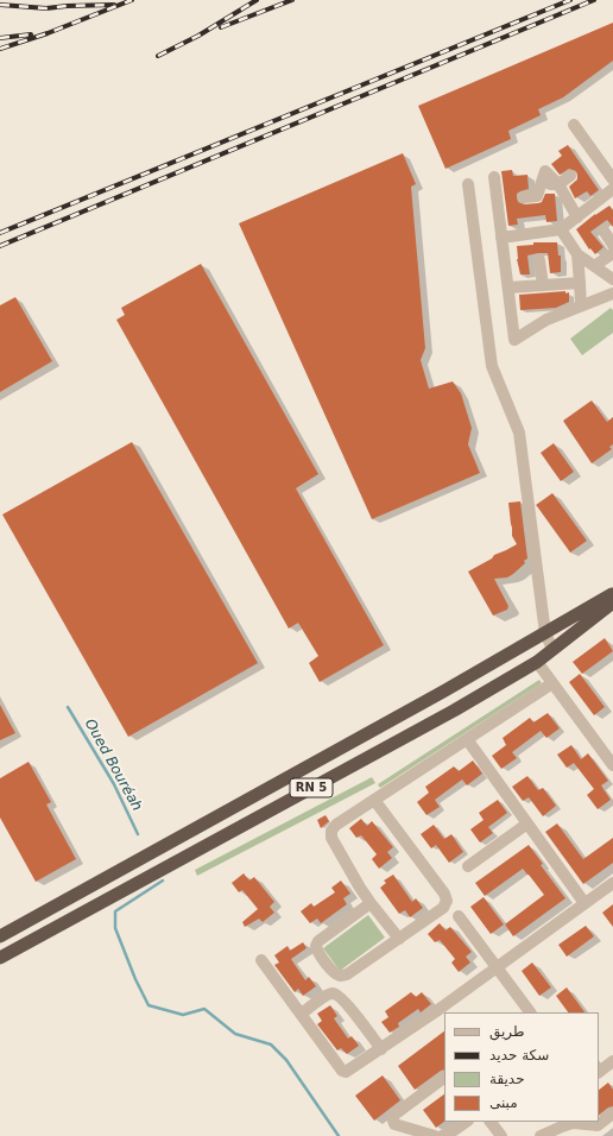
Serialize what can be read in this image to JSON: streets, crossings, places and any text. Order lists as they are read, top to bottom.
{
  "streets": {
    "highway": ["RN 5"]
  },
  "water": ["Oued Bouréah"],
  "legend": [
    "طريق",
    "سكة حديد",
    "حديقة",
    "مبنى"
  ]
}
